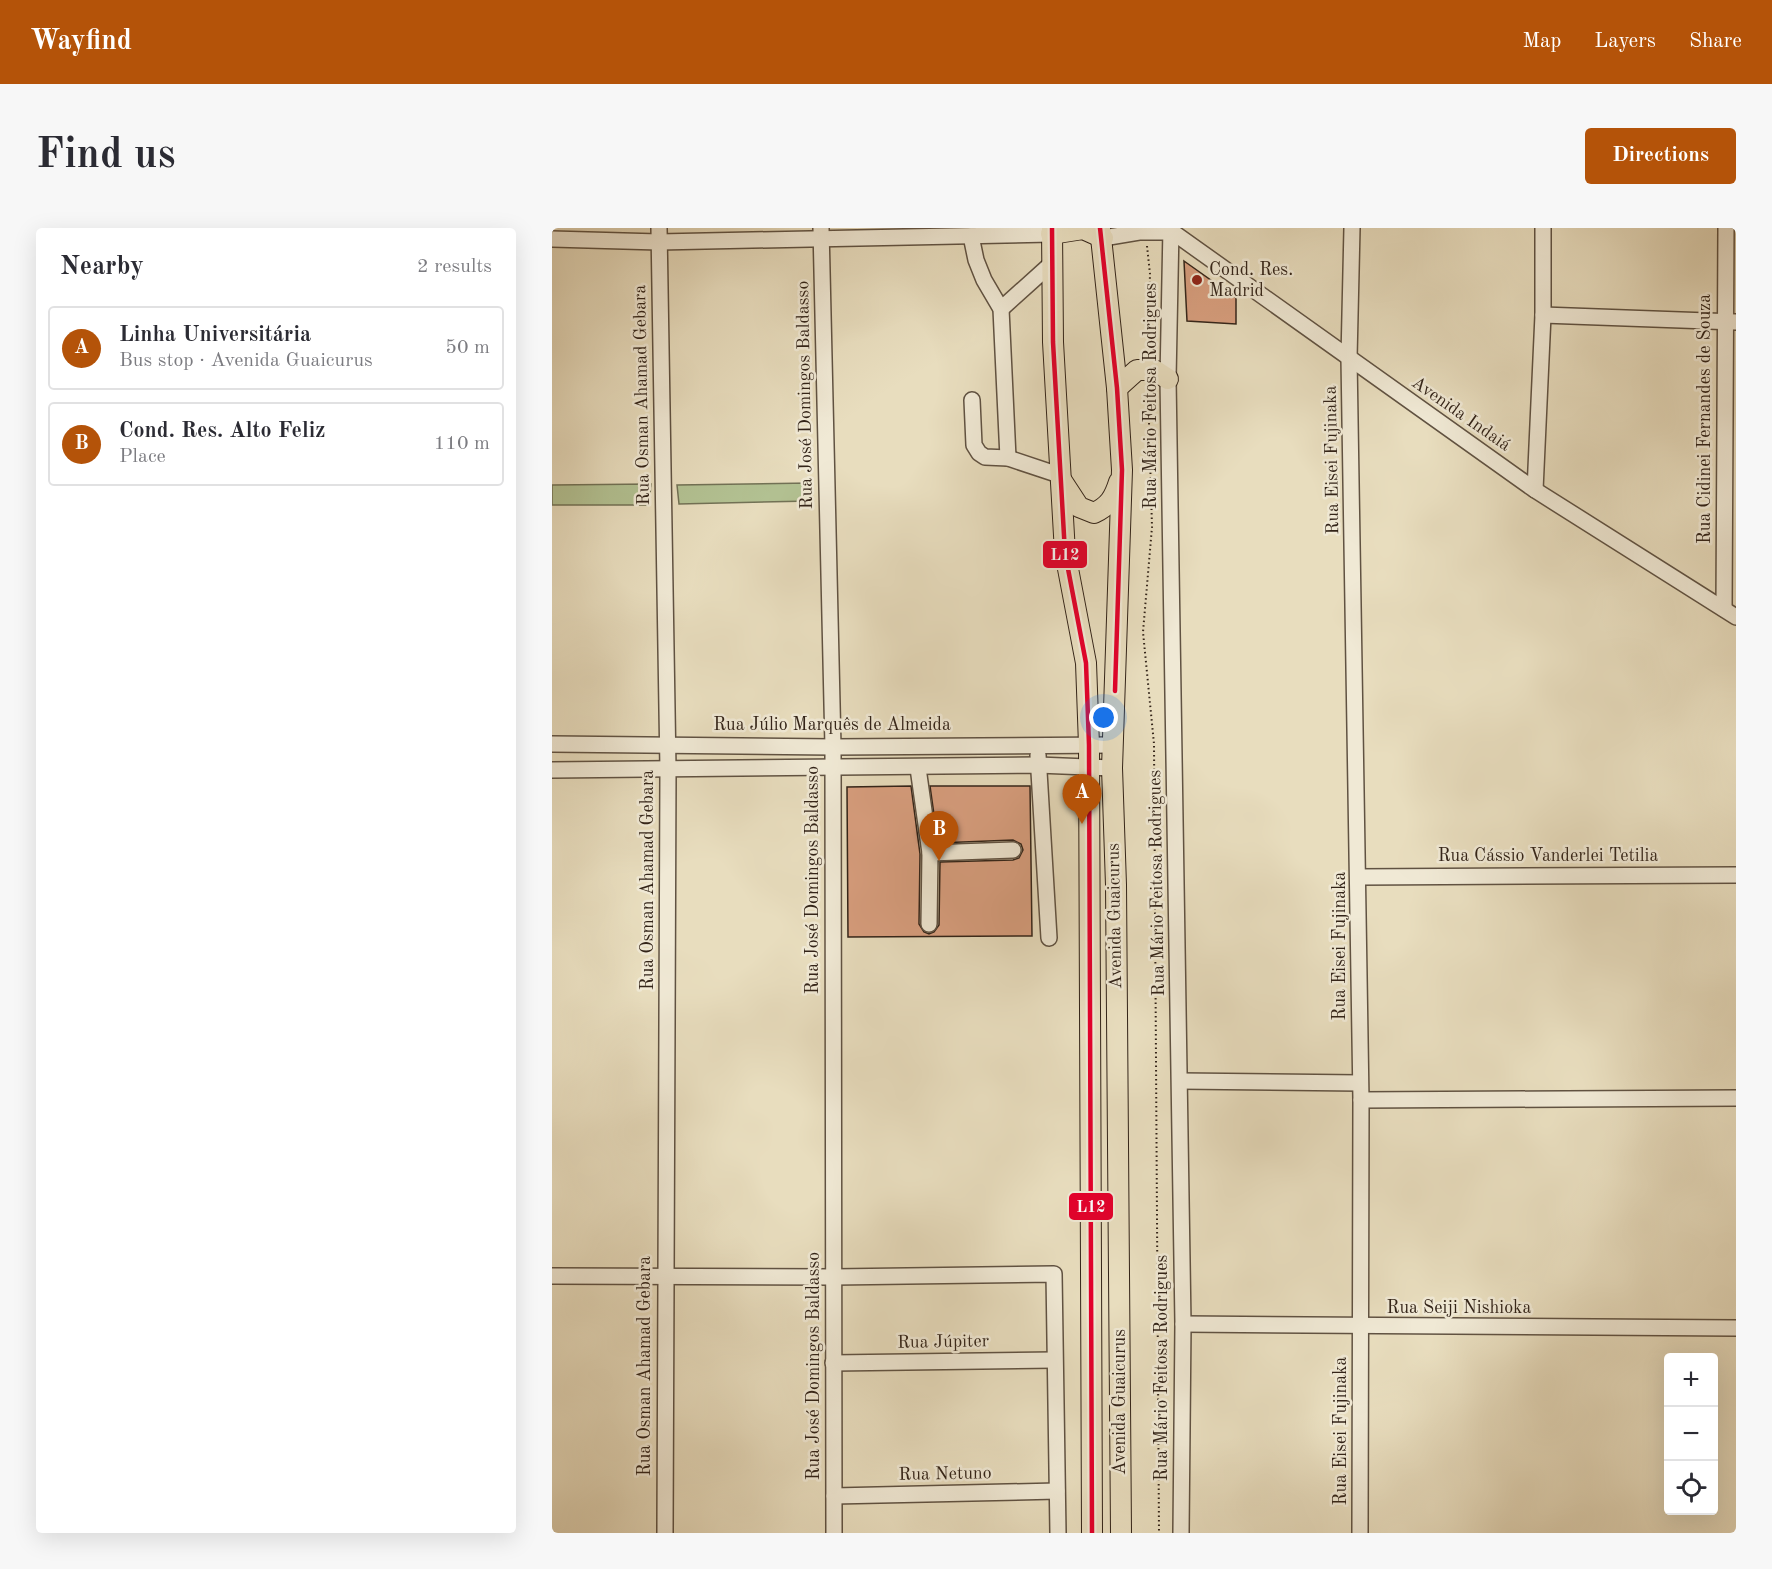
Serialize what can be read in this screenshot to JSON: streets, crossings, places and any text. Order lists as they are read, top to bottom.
{
  "streets": {
    "main road": ["Avenida Guaicurus"],
    "street": [
      "Rua Osman Ahamad Gebara",
      "Rua José Domingos Baldasso",
      "Rua Mário Feitosa Rodrigues",
      "Avenida Indaiá",
      "Rua Cidinei Fernandes de Souza",
      "Rua Eisei Fujinaka",
      "Rua Júlio Marquês de Almeida",
      "Rua Cássio Vanderlei Tetilia",
      "Rua Seiji Nishioka",
      "Rua Júpiter",
      "Rua Netuno"
    ]
  },
  "crossings": [
    ["Rua Osman Ahamad Gebara", "Rua Júlio Marquês de Almeida"],
    ["Rua José Domingos Baldasso", "Rua Júlio Marquês de Almeida"],
    ["Rua José Domingos Baldasso", "Rua Júpiter"],
    ["Rua José Domingos Baldasso", "Rua Netuno"],
    ["Rua Mário Feitosa Rodrigues", "Avenida Indaiá"],
    ["Rua Mário Feitosa Rodrigues", "Rua Seiji Nishioka"],
    ["Avenida Indaiá", "Rua Cidinei Fernandes de Souza"],
    ["Avenida Indaiá", "Rua Eisei Fujinaka"],
    ["Rua Eisei Fujinaka", "Rua Cássio Vanderlei Tetilia"],
    ["Rua Eisei Fujinaka", "Rua Seiji Nishioka"],
    ["Rua Júlio Marquês de Almeida", "Avenida Guaicurus"]
  ],
  "places": ["Cond. Res. Madrid"],
  "lines": ["transit line L12"],
  "page": {
    "header": "Wayfind",
    "nav": ["Map", "Layers", "Share"],
    "buttons": "Directions",
    "title": "Find us",
    "heading": ["Nearby", "2 results"],
    "list": [
      {
        "mark": "A",
        "name": "Linha Universitária",
        "note": "Bus stop · Avenida Guaicurus",
        "value": "50 m"
      },
      {
        "mark": "B",
        "name": "Cond. Res. Alto Feliz",
        "note": "Place",
        "value": "110 m"
      }
    ],
    "pins": ["A", "B"],
    "map_buttons": ["+", "−"]
  }
}
